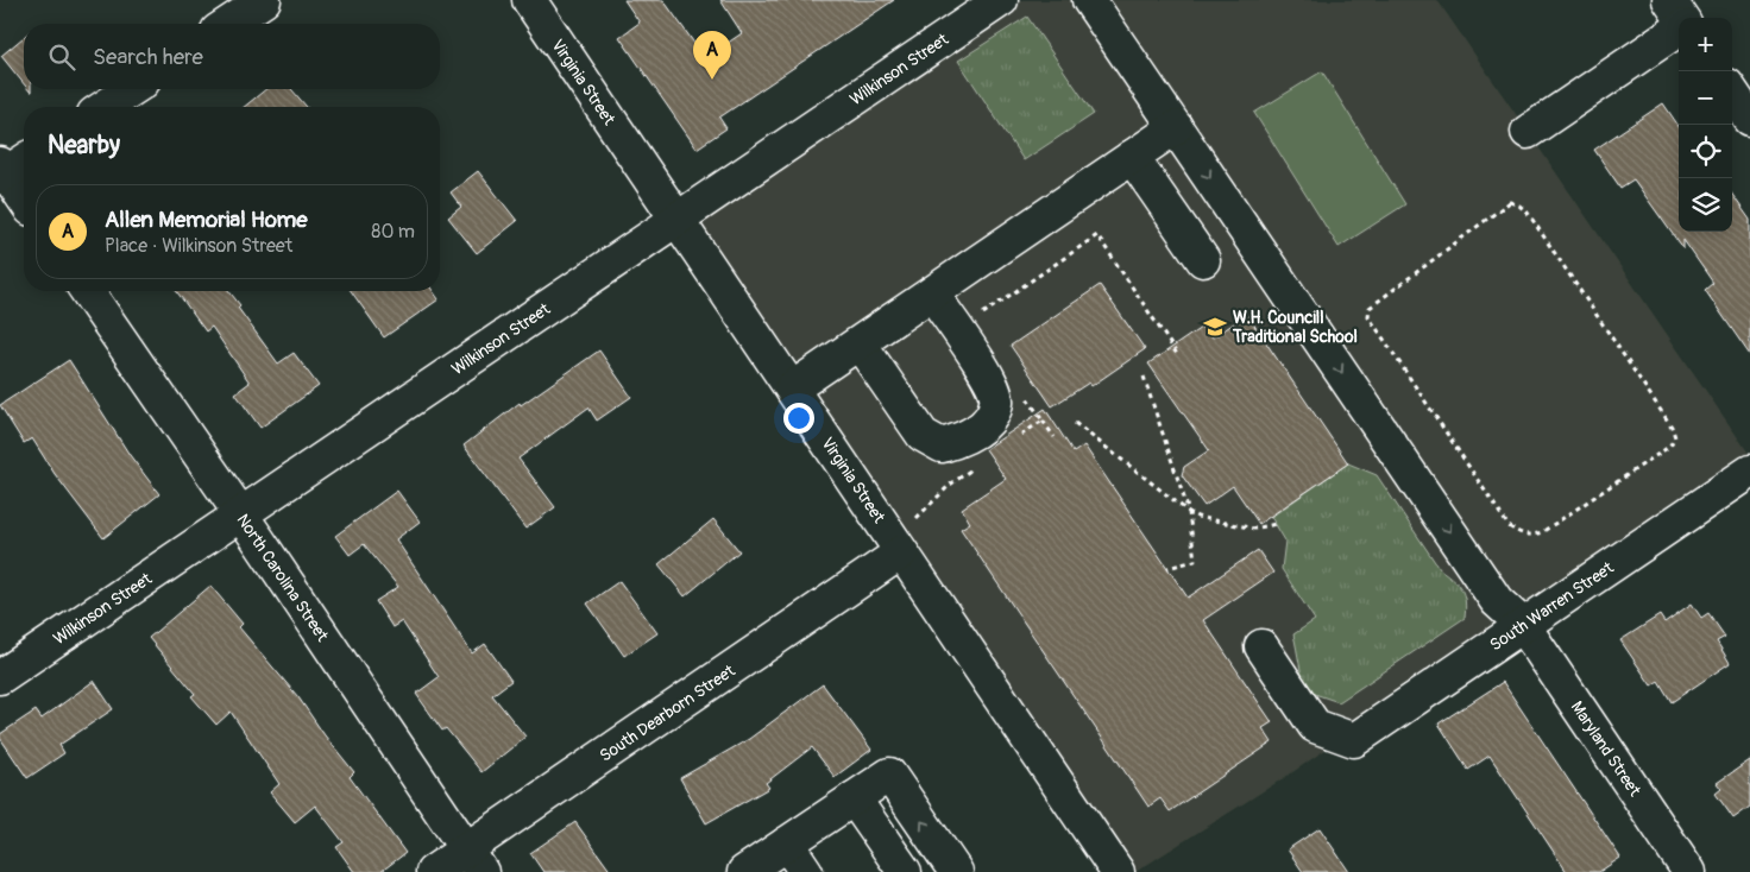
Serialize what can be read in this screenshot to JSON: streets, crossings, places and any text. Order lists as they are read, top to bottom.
{
  "streets": {
    "street": [
      "Wilkinson Street",
      "Virginia Street",
      "North Carolina Street",
      "South Warren Street",
      "South Dearborn Street",
      "Maryland Street"
    ]
  },
  "crossings": [
    ["Wilkinson Street", "Virginia Street"],
    ["Wilkinson Street", "North Carolina Street"],
    ["Virginia Street", "South Dearborn Street"],
    ["North Carolina Street", "South Dearborn Street"],
    ["South Warren Street", "Maryland Street"]
  ],
  "one_way": ["Maryland Street"],
  "places": {
    "school or university": ["W.H. Councill Traditional School"]
  },
  "page": {
    "map_buttons": ["+", "−"],
    "search": "Search here",
    "pins": "A",
    "heading": "Nearby",
    "list": [
      {
        "mark": "A",
        "name": "Allen Memorial Home",
        "note": "Place · Wilkinson Street",
        "value": "80 m"
      }
    ]
  }
}
